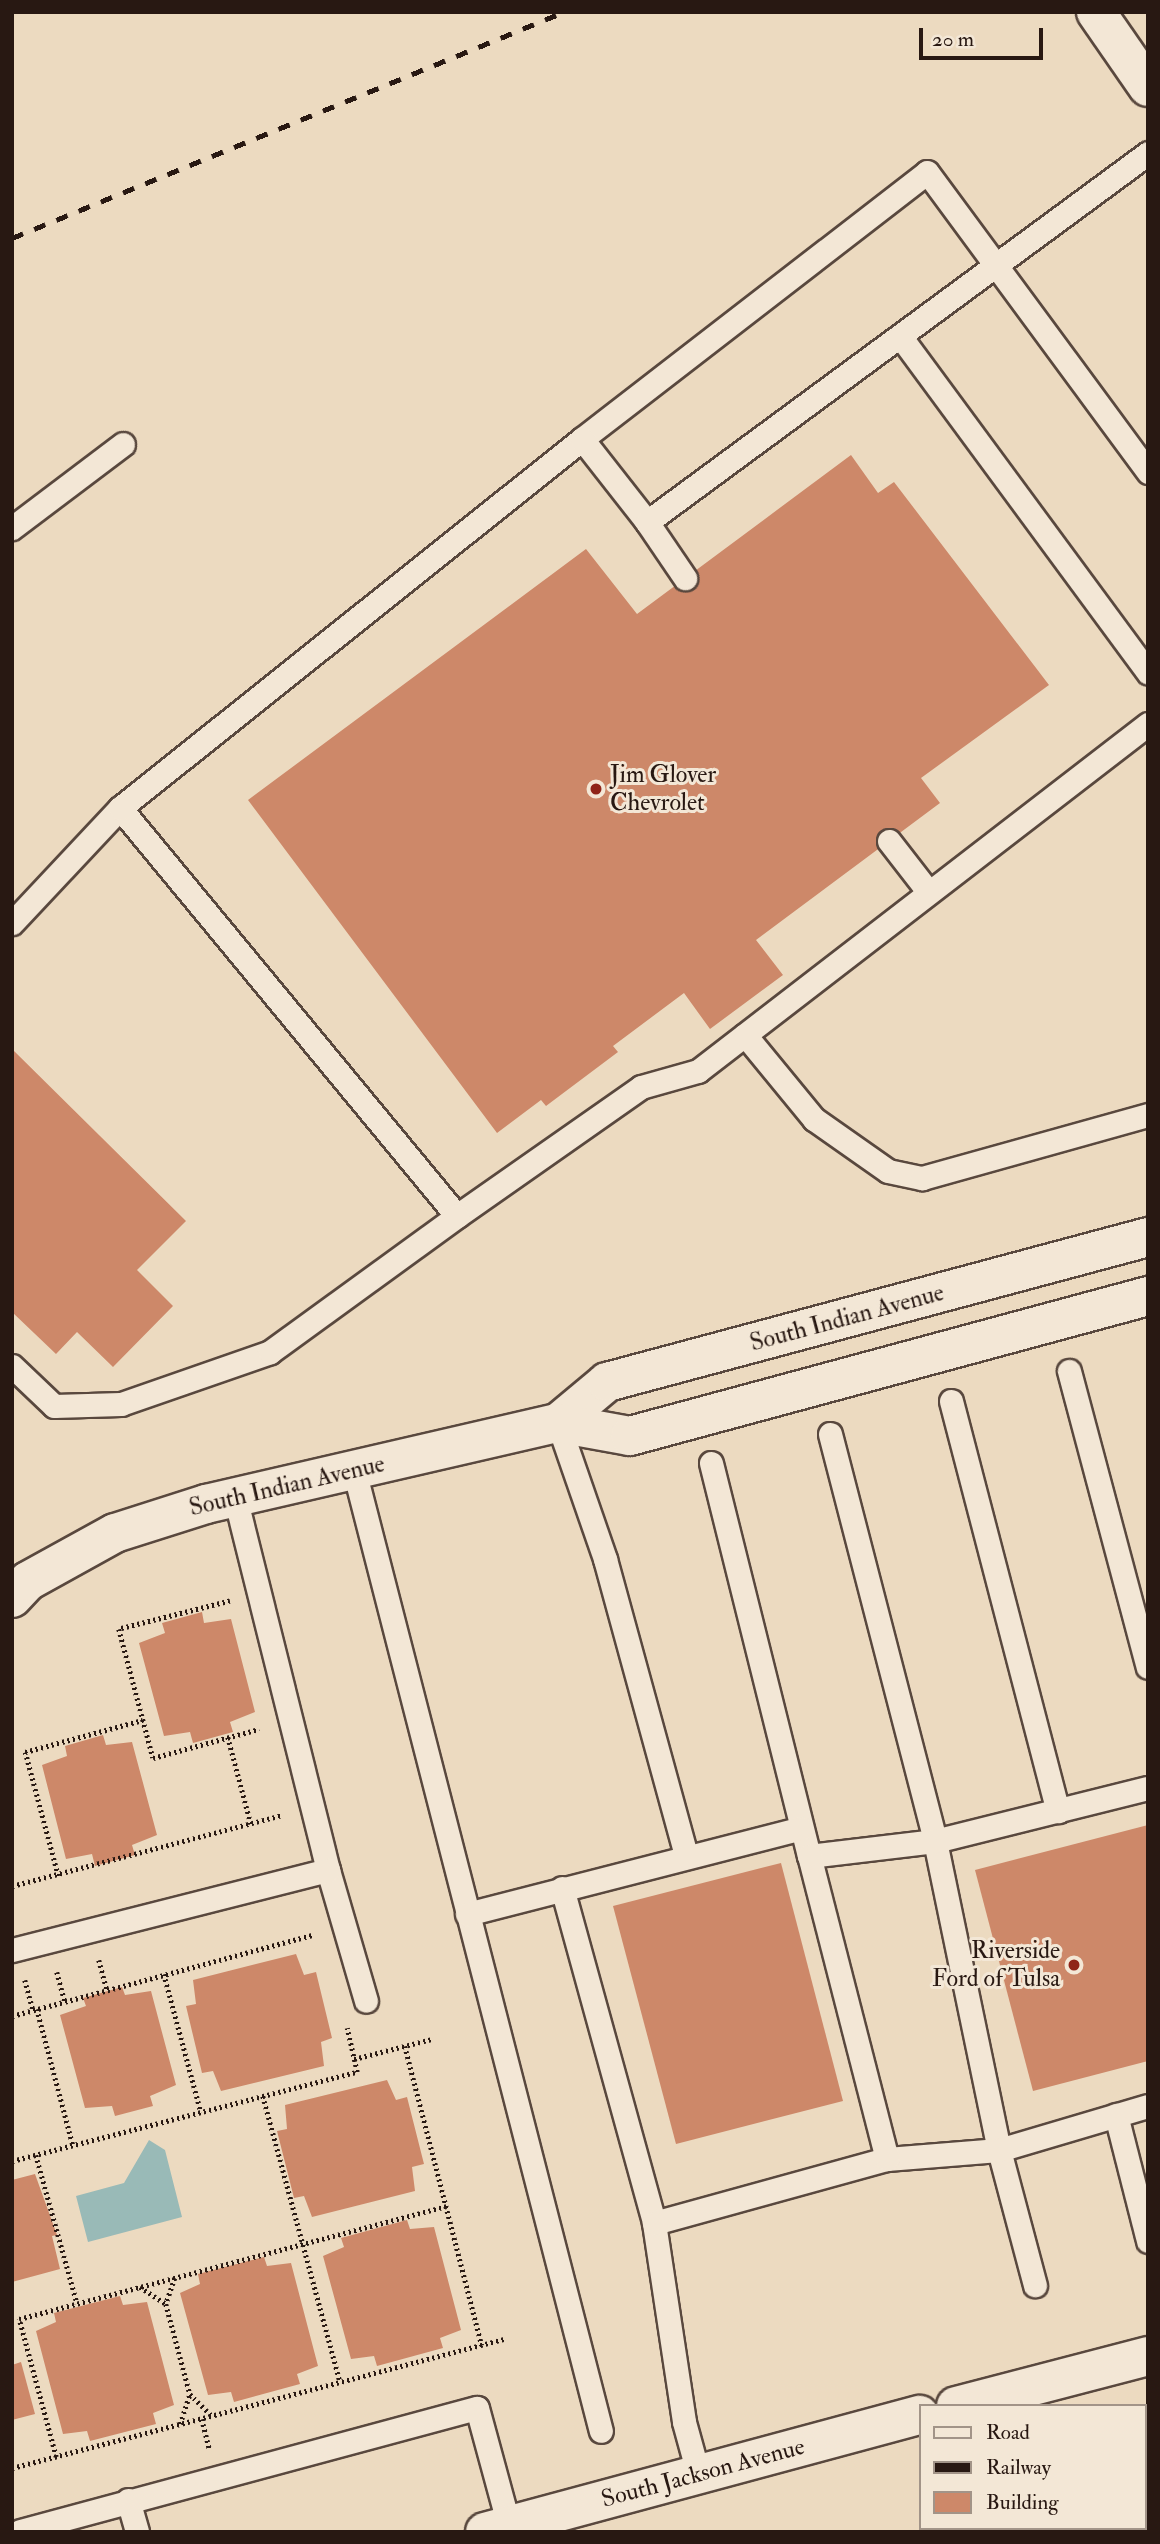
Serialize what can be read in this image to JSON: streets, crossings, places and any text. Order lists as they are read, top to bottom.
{
  "streets": {
    "street": ["South Indian Avenue", "South Jackson Avenue"]
  },
  "places": ["Jim Glover Chevrolet", "Riverside Ford of Tulsa"],
  "legend": ["Road", "Railway", "Building"],
  "scale_bar": "20 m"
}
